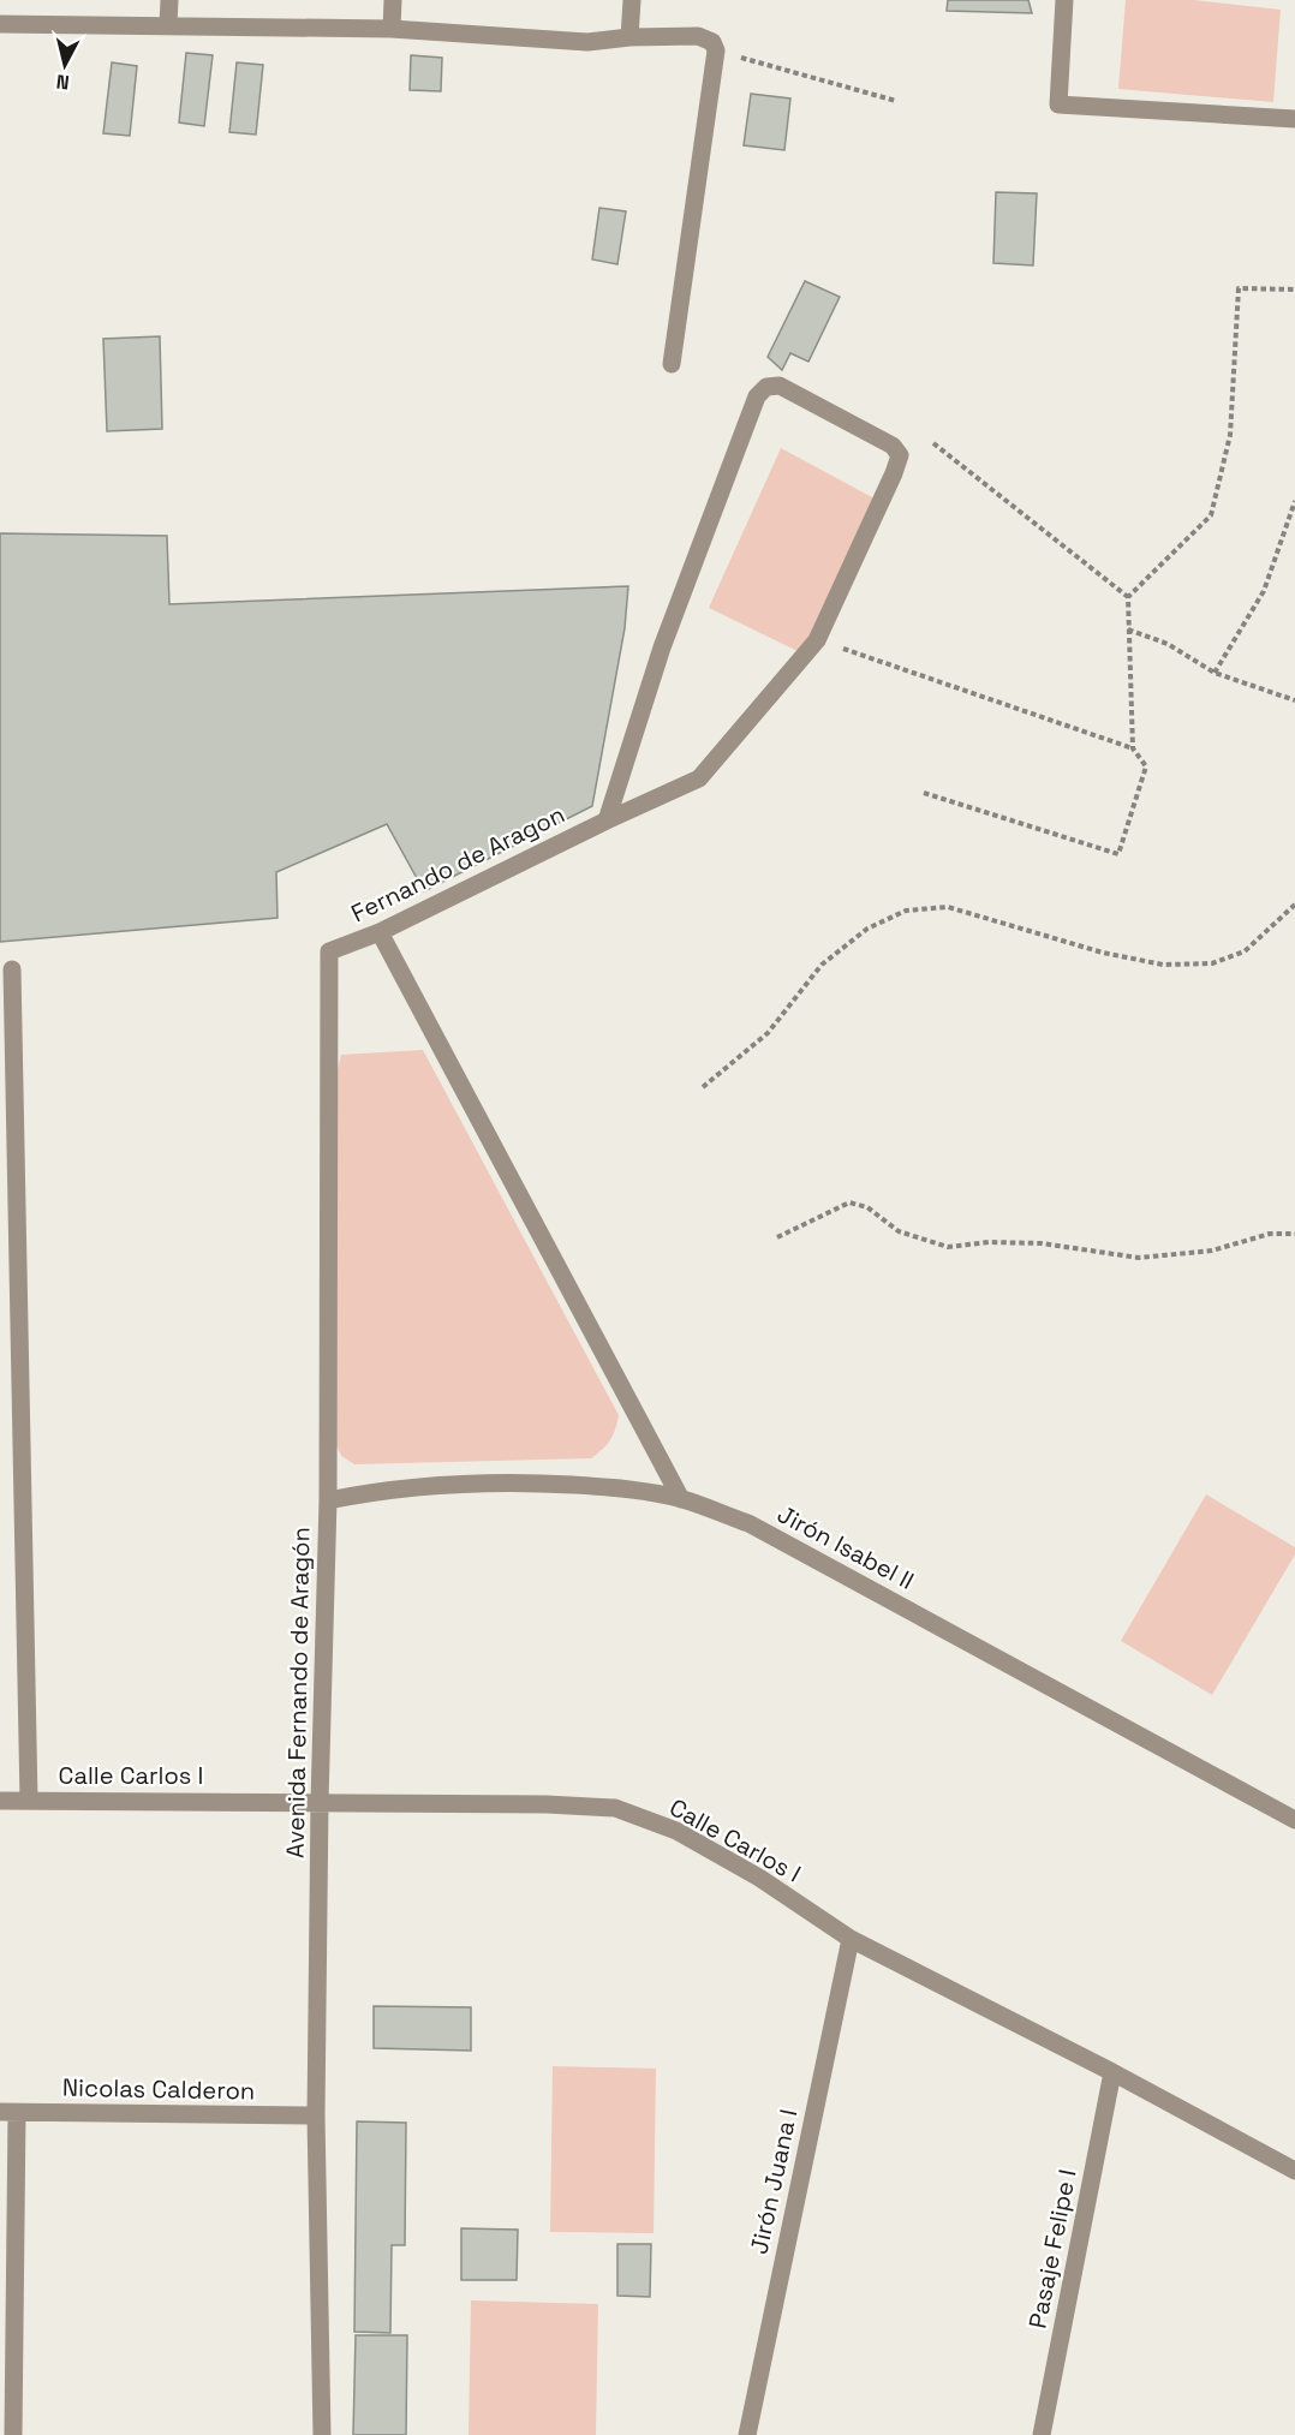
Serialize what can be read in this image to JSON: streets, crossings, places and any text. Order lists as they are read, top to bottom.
{
  "streets": {
    "street": [
      "Fernando de Aragon",
      "Jirón Isabel II",
      "Avenida Fernando de Aragón",
      "Calle Carlos I",
      "Nicolas Calderon",
      "Jirón Juana I",
      "Pasaje Felipe I"
    ]
  },
  "crossings": [
    ["Fernando de Aragon", "Avenida Fernando de Aragón"],
    ["Jirón Isabel II", "Avenida Fernando de Aragón"],
    ["Avenida Fernando de Aragón", "Calle Carlos I"],
    ["Avenida Fernando de Aragón", "Nicolas Calderon"],
    ["Calle Carlos I", "Jirón Juana I"],
    ["Calle Carlos I", "Pasaje Felipe I"]
  ],
  "north": "bottom"
}
